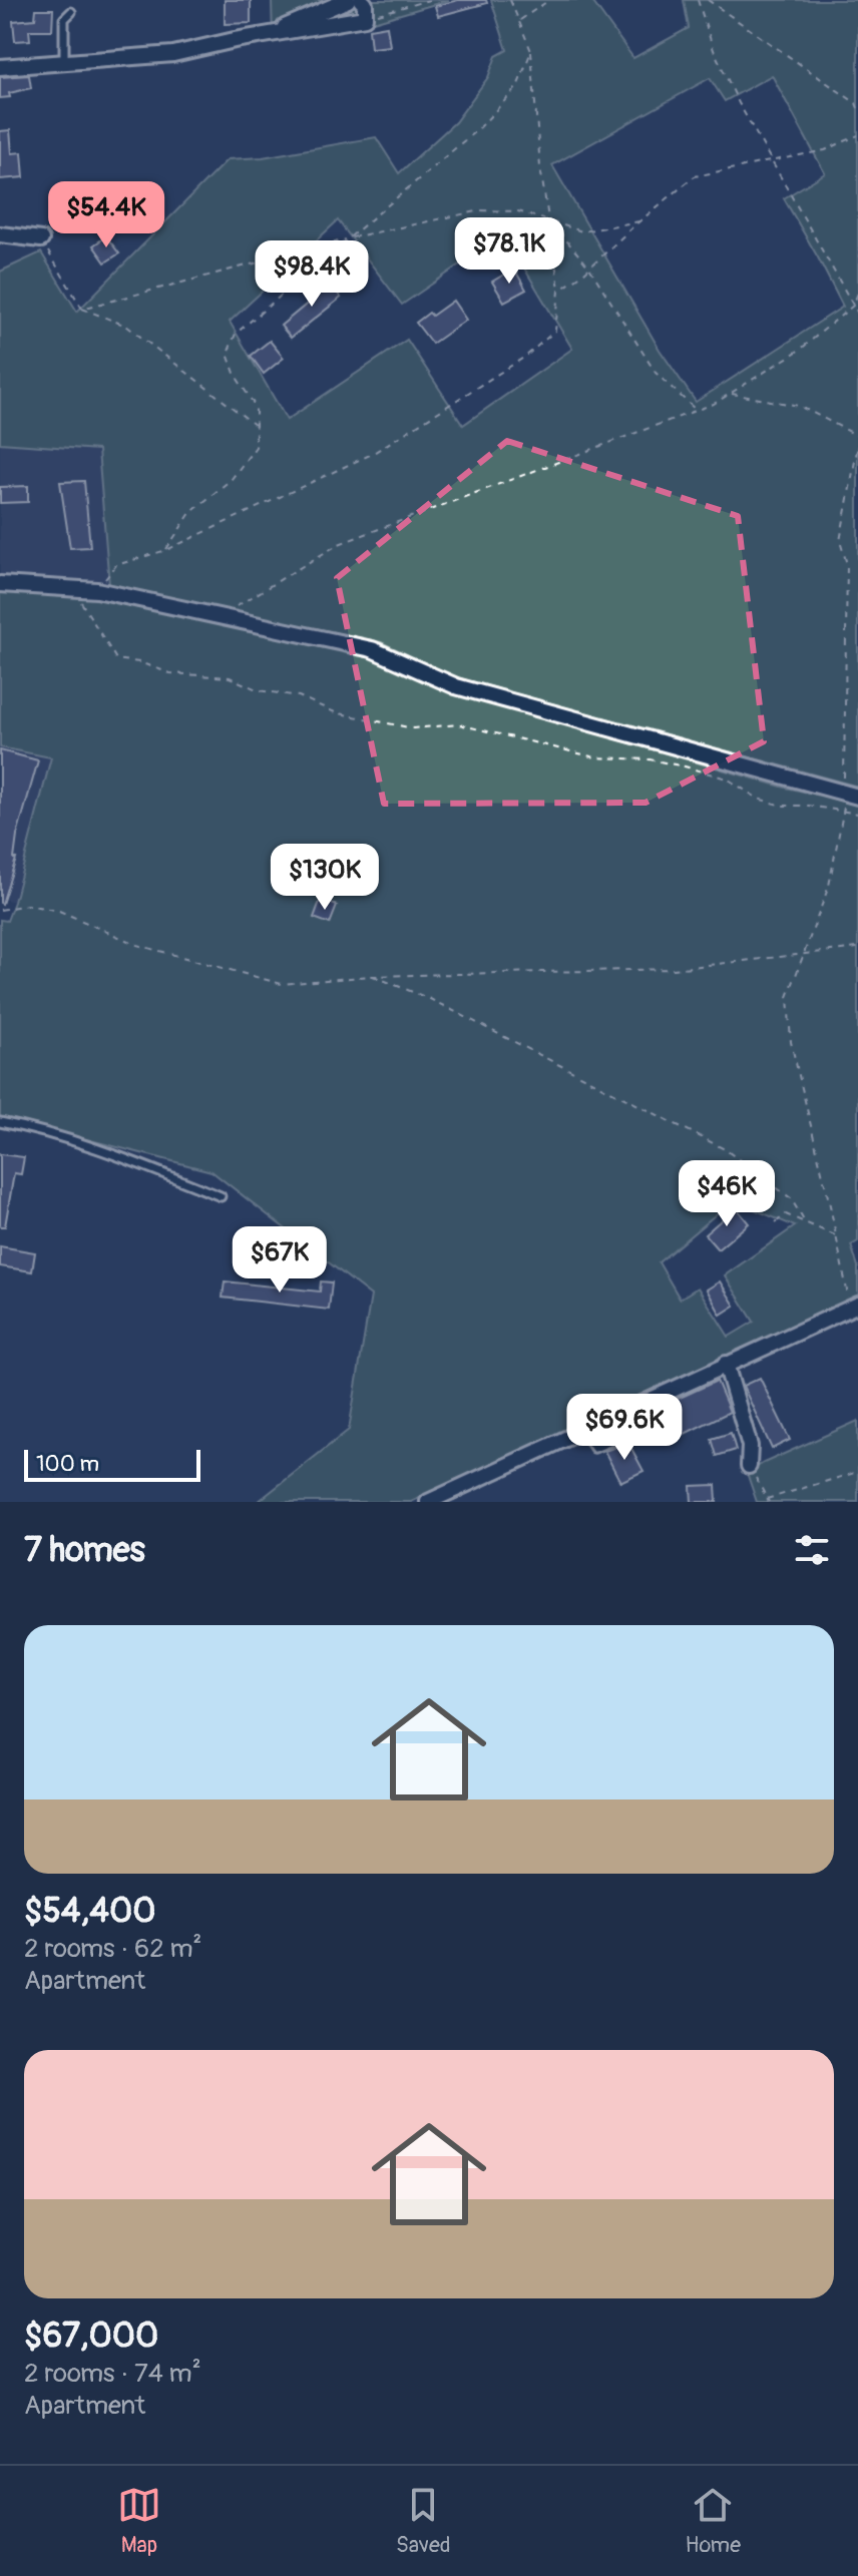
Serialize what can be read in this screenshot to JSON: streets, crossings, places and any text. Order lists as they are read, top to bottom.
{
  "scale_bar": "100 m",
  "page": {
    "price": [
      "$54.4K",
      "$78.1K",
      "$98.4K",
      "$130K",
      "$46K",
      "$67K",
      "$69.6K"
    ],
    "scale": "100 m",
    "heading": "7 homes",
    "list": [
      {
        "name": "$54,400",
        "note": "2 rooms · 62 m² · Apartment"
      },
      {
        "name": "$67,000",
        "note": "2 rooms · 74 m² · Apartment"
      }
    ],
    "tabs": ["Map", "Saved", "Home"]
  }
}
